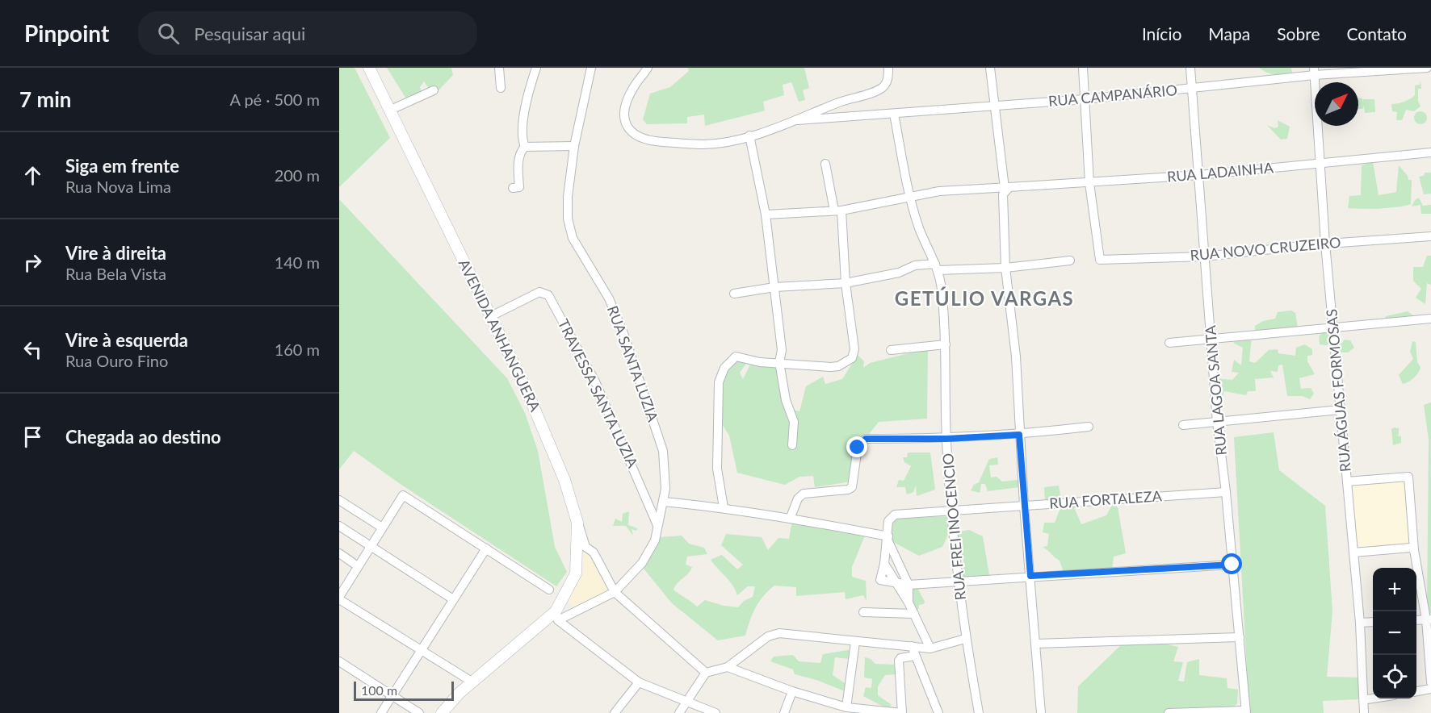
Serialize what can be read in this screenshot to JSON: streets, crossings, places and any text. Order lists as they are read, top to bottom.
{
  "streets": {
    "street": [
      "RUA CAMPANÁRIO",
      "RUA LADAINHA",
      "RUA NOVO CRUZEIRO",
      "AVENIDA ANHANGUERA",
      "RUA SANTA LUZIA",
      "RUA LAGOA SANTA",
      "RUA ÁGUAS FORMOSAS",
      "TRAVESSA SANTA LUZIA",
      "RUA FORTALEZA",
      "RUA FREI INOCENCIO"
    ]
  },
  "crossings": [
    ["RUA CAMPANÁRIO", "RUA LAGOA SANTA"],
    ["RUA CAMPANÁRIO", "RUA ÁGUAS FORMOSAS"],
    ["RUA CAMPANÁRIO", "RUA FREI INOCENCIO"],
    ["RUA LADAINHA", "RUA NOVO CRUZEIRO"],
    ["RUA LADAINHA", "RUA LAGOA SANTA"],
    ["RUA LADAINHA", "RUA ÁGUAS FORMOSAS"],
    ["RUA LADAINHA", "RUA FREI INOCENCIO"],
    ["RUA NOVO CRUZEIRO", "RUA LAGOA SANTA"],
    ["RUA NOVO CRUZEIRO", "RUA ÁGUAS FORMOSAS"],
    ["AVENIDA ANHANGUERA", "RUA SANTA LUZIA"],
    ["AVENIDA ANHANGUERA", "TRAVESSA SANTA LUZIA"],
    ["RUA SANTA LUZIA", "TRAVESSA SANTA LUZIA"],
    ["RUA LAGOA SANTA", "RUA FORTALEZA"],
    ["RUA FORTALEZA", "RUA FREI INOCENCIO"]
  ],
  "districts": ["GETÚLIO VARGAS"],
  "scale_bar": "100 m",
  "north": "top right",
  "page": {
    "header": "Pinpoint",
    "search": "Pesquisar aqui",
    "nav": [
      "Início",
      "Mapa",
      "Sobre",
      "Contato"
    ],
    "heading": ["7 min", "A pé · 500 m"],
    "list": [
      ["Siga em frente", "Rua Nova Lima", "200 m"],
      ["Vire à direita", "Rua Bela Vista", "140 m"],
      ["Vire à esquerda", "Rua Ouro Fino", "160 m"],
      "Chegada ao destino"
    ],
    "map_buttons": ["+", "−"],
    "scale": "100 m"
  }
}
